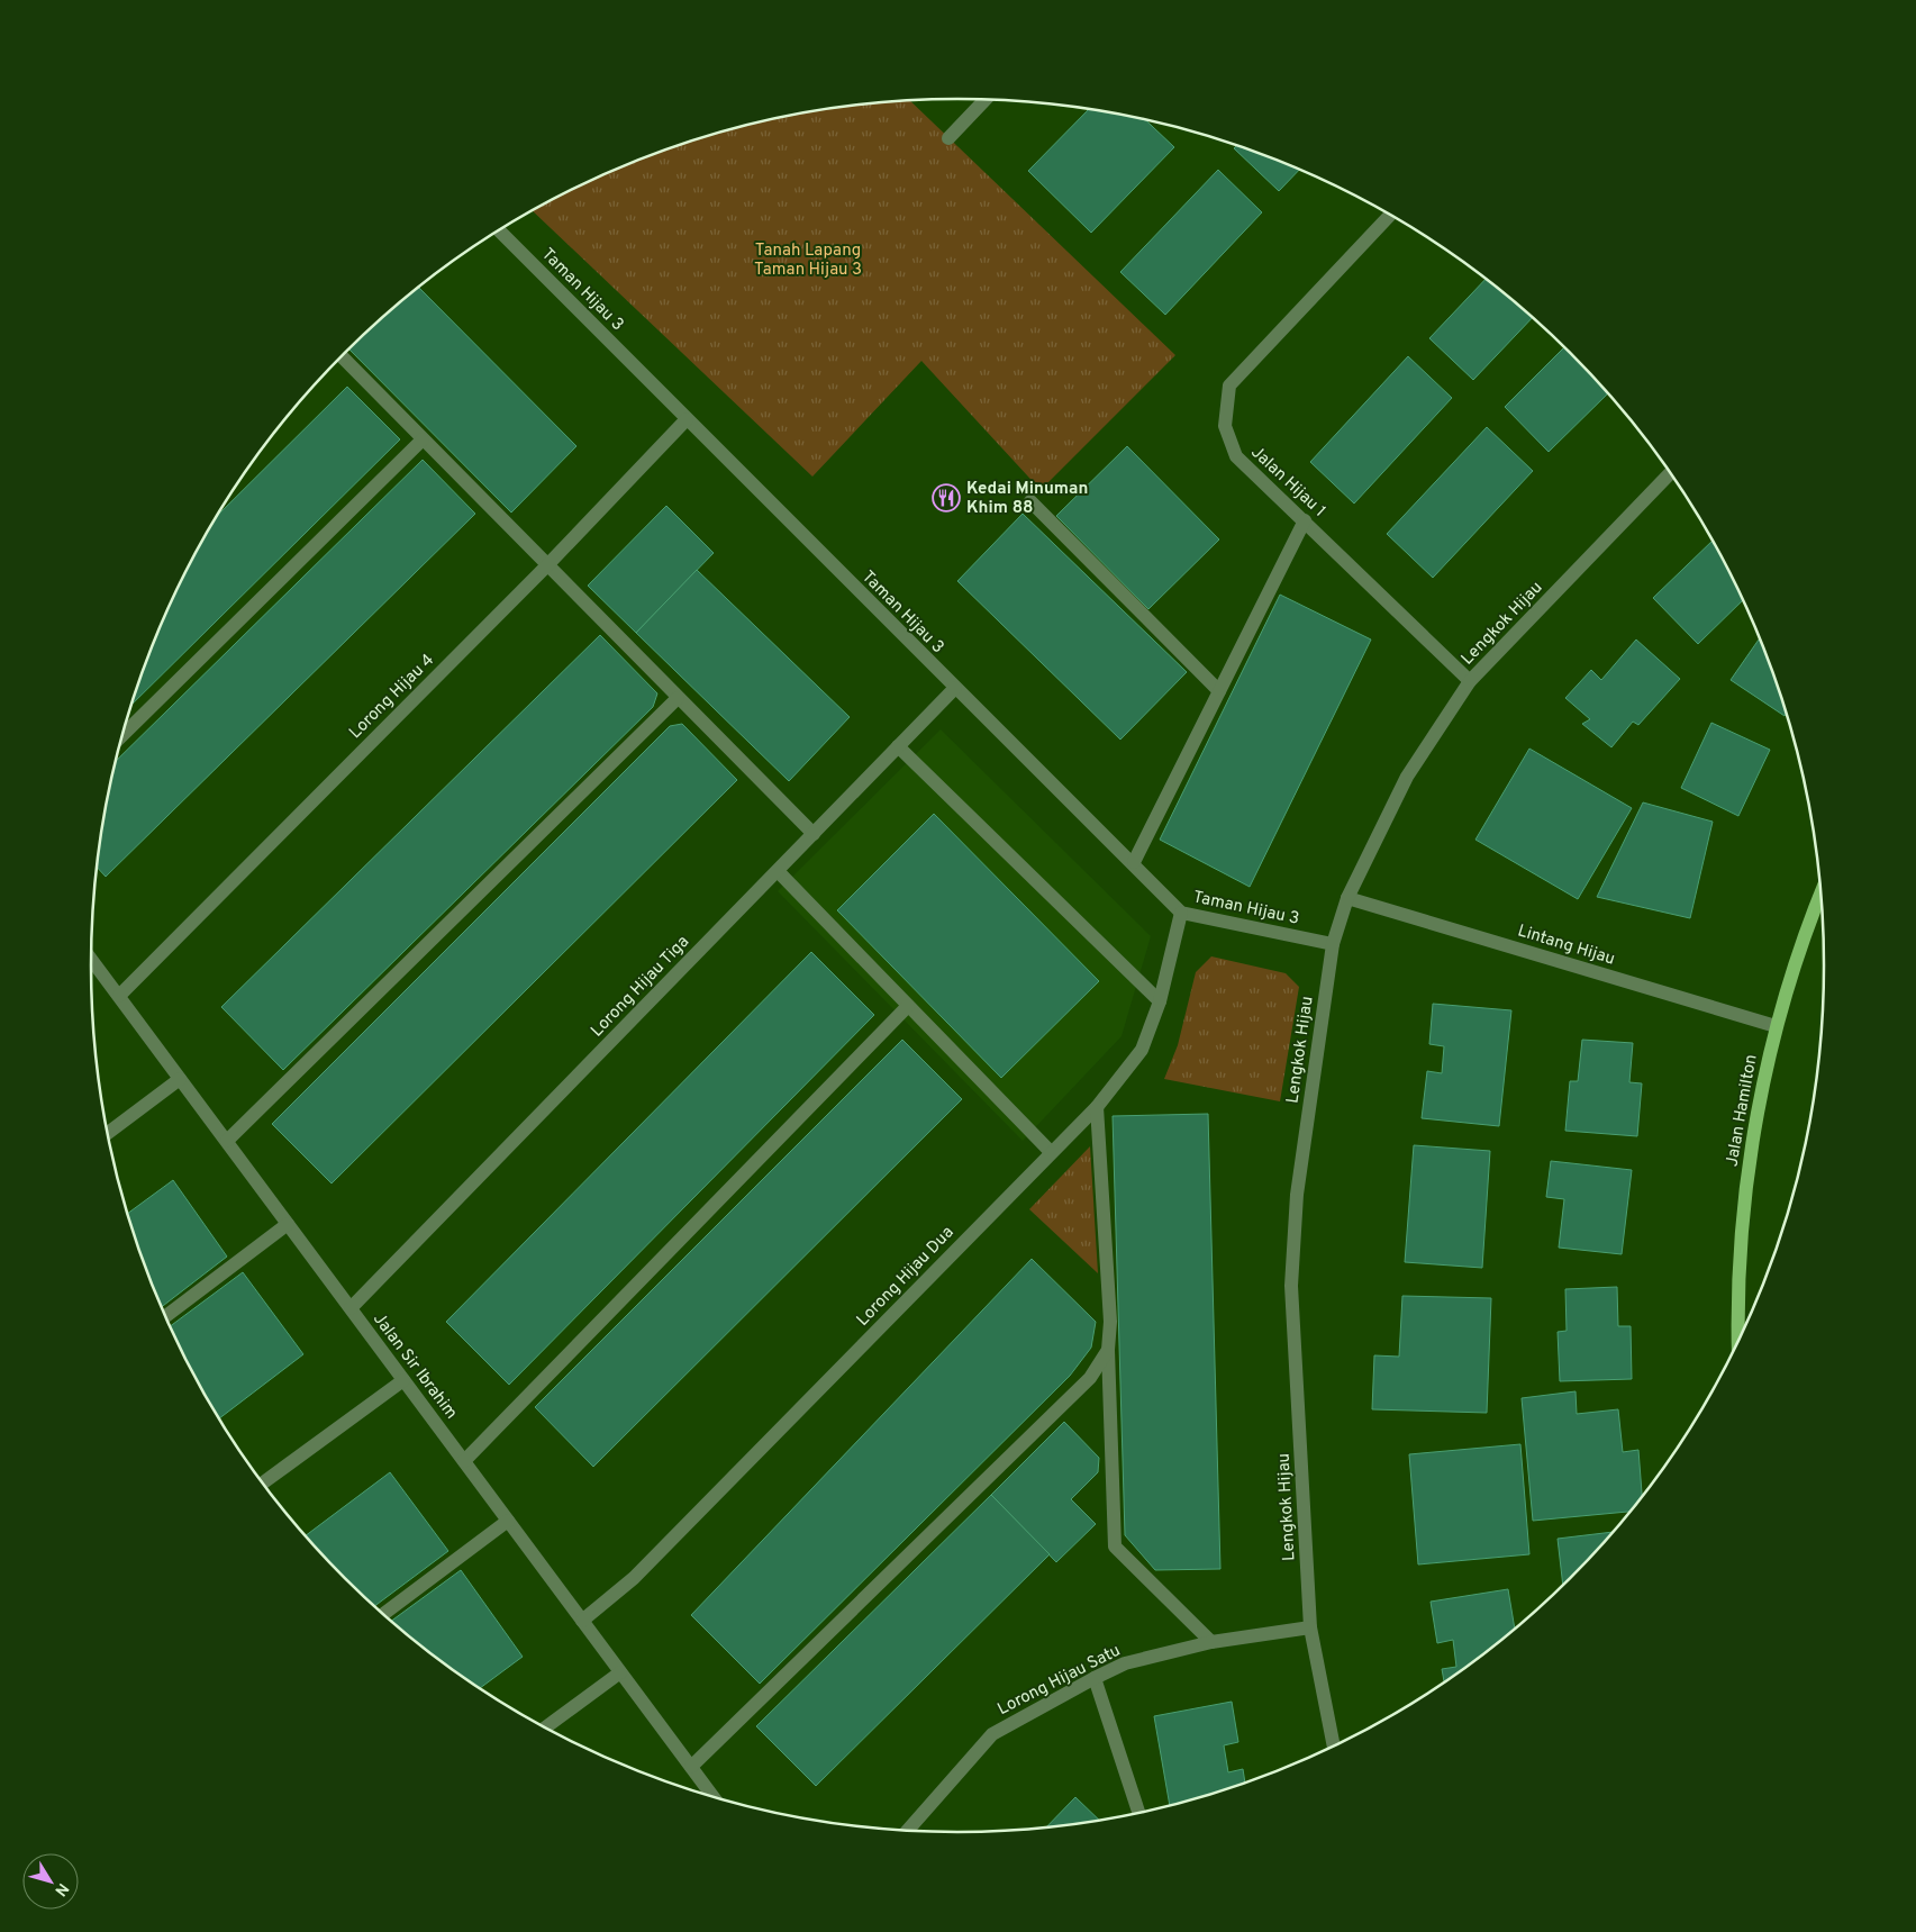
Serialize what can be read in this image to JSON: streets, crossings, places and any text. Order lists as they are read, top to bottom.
{
  "streets": {
    "main road": ["Jalan Hamilton"],
    "street": [
      "Taman Hijau 3",
      "Jalan Hijau 1",
      "Lengkok Hijau",
      "Lorong Hijau 4",
      "Lintang Hijau",
      "Lorong Hijau Tiga",
      "Lorong Hijau Dua",
      "Jalan Sir Ibrahim",
      "Lorong Hijau Satu"
    ]
  },
  "crossings": [
    ["Taman Hijau 3", "Lengkok Hijau"],
    ["Taman Hijau 3", "Lorong Hijau 4"],
    ["Taman Hijau 3", "Lorong Hijau Tiga"],
    ["Taman Hijau 3", "Lorong Hijau Dua"],
    ["Jalan Hijau 1", "Lengkok Hijau"],
    ["Lengkok Hijau", "Lintang Hijau"],
    ["Lengkok Hijau", "Lorong Hijau Satu"],
    ["Lorong Hijau 4", "Jalan Sir Ibrahim"],
    ["Lintang Hijau", "Jalan Hamilton"],
    ["Lorong Hijau Tiga", "Jalan Sir Ibrahim"],
    ["Lorong Hijau Dua", "Jalan Sir Ibrahim"]
  ],
  "parks": ["Tanah Lapang Taman Hijau 3"],
  "places": {
    "restaurant": ["Kedai Minuman Khim 88"]
  },
  "north": "bottom right"
}
